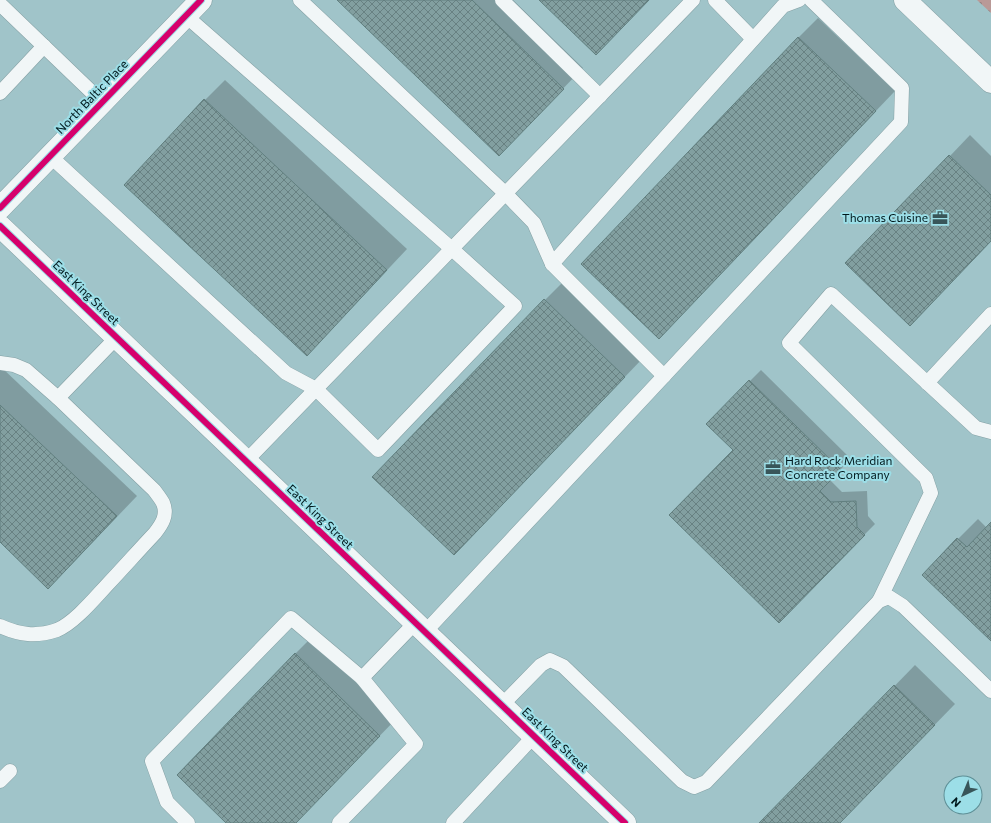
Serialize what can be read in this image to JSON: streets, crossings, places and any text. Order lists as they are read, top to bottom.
{
  "streets": {
    "street": ["North Baltic Place", "East King Street"]
  },
  "places": {
    "office": ["Thomas Cuisine", "Hard Rock Meridian Concrete Company"]
  },
  "north": "bottom left"
}
